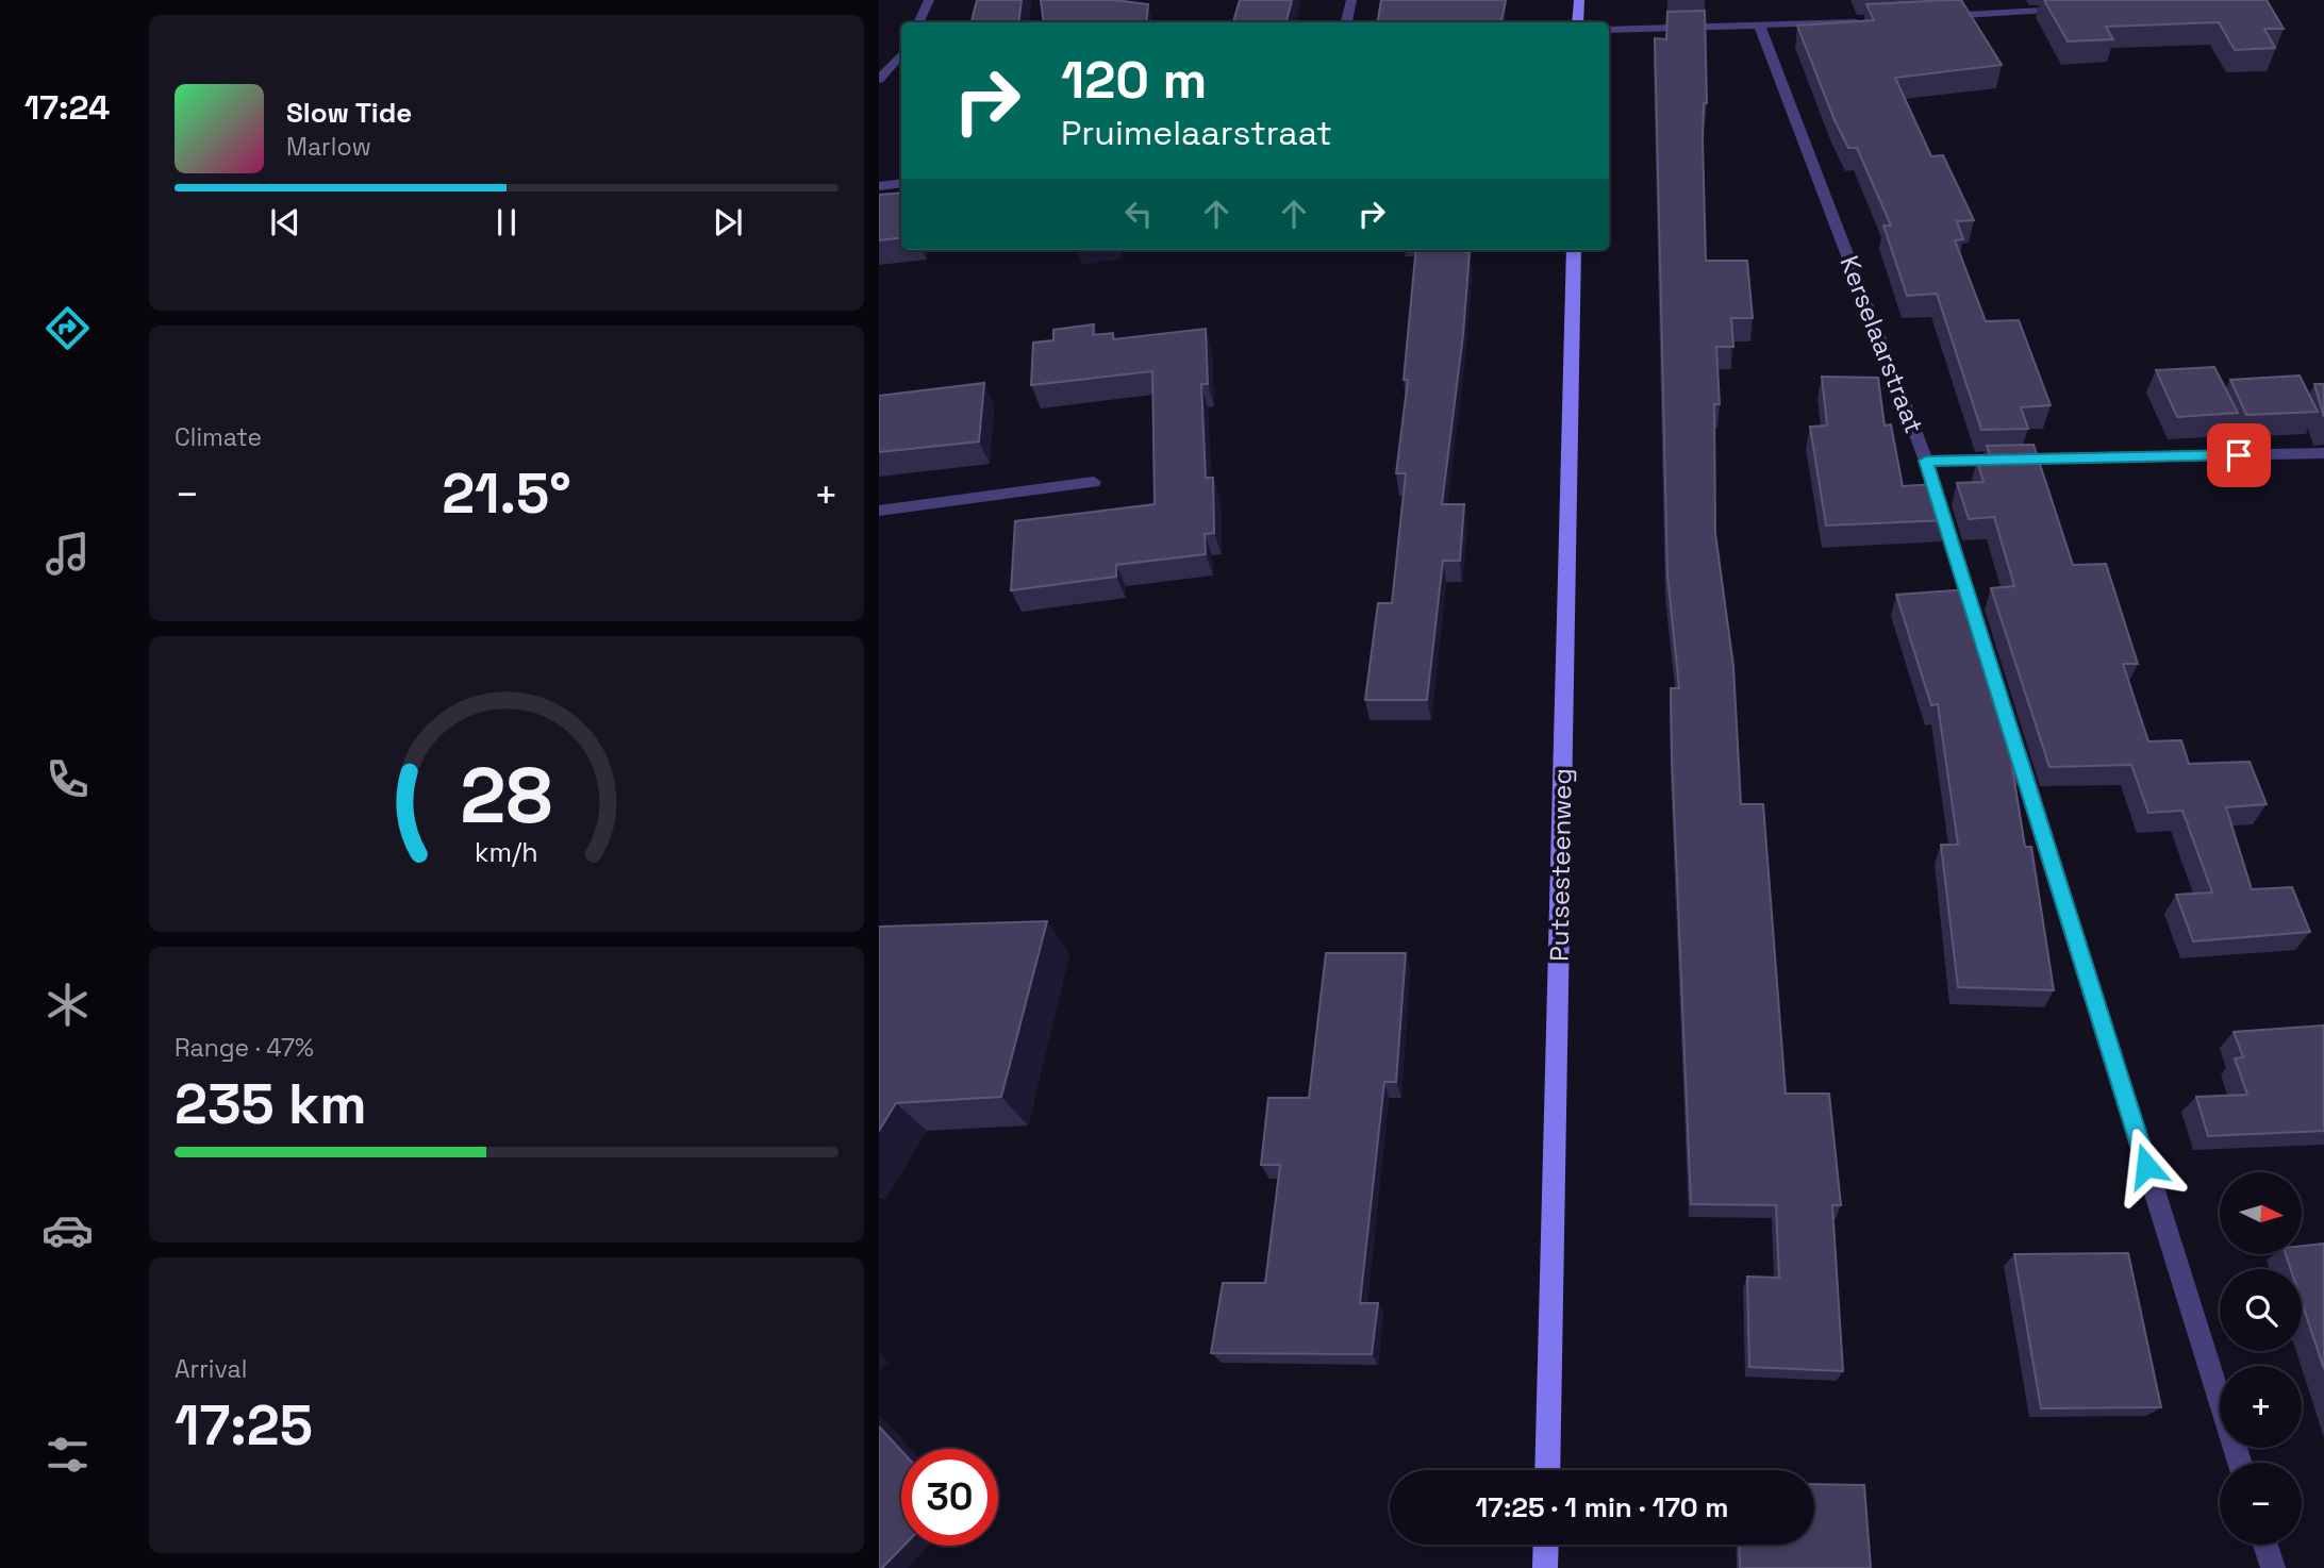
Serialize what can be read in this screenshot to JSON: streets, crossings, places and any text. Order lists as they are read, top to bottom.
{
  "streets": {
    "main road": ["Putsesteenweg"],
    "street": ["Kerselaarstraat"]
  },
  "north": "right",
  "page": {
    "tabs": "17:24",
    "turn": ["120 m", "Pruimelaarstraat"],
    "song": ["Slow Tide", "Marlow"],
    "tile": [
      "Climate",
      ["Range · 47%", "235 km"],
      ["Arrival", "17:25"]
    ],
    "heat": ["−", "21.5°", "+"],
    "map_buttons": ["+", "−"],
    "limit": "30",
    "trip": "17:25 · 1 min · 170 m",
    "gauge": ["28", "km/h"]
  }
}
